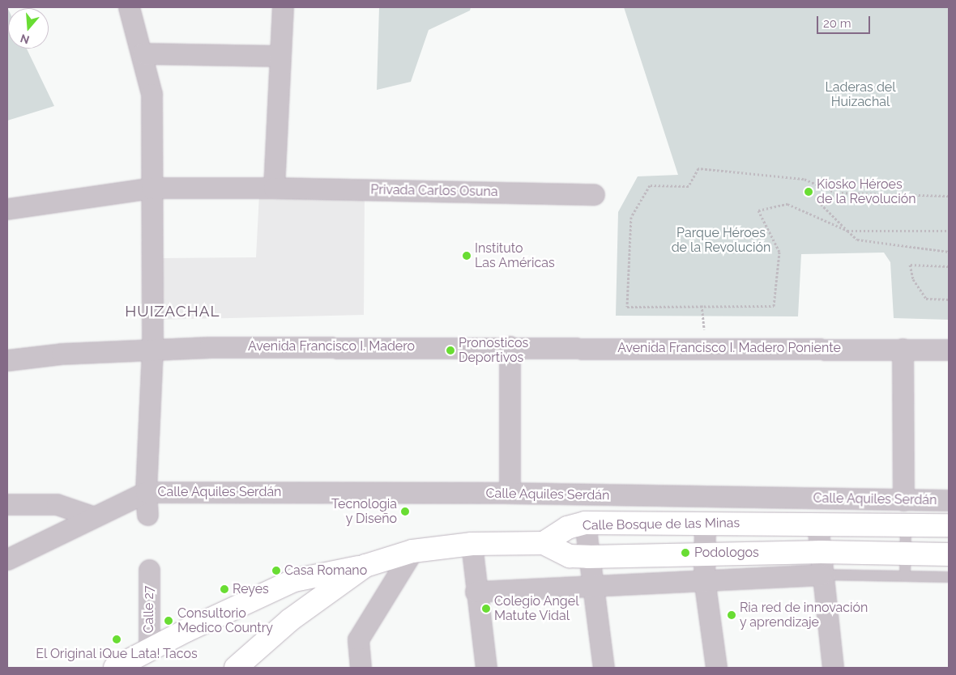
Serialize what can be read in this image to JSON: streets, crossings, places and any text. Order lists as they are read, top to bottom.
{
  "streets": {
    "main road": ["Calle Bosque de las Minas"],
    "street": [
      "Privada Carlos Osuna",
      "Avenida Francisco I. Madero",
      "Avenida Francisco I. Madero Poniente",
      "Calle Aquiles Serdán",
      "Calle 27"
    ]
  },
  "crossings": [
    ["Avenida Francisco I. Madero", "Avenida Francisco I. Madero Poniente"]
  ],
  "districts": ["HUIZACHAL"],
  "parks": ["Laderas del Huizachal", "Parque Héroes de la Revolución"],
  "places": [
    "Kiosko Héroes de la Revolución",
    "Instituto Las Américas",
    "Pronosticos Deportivos",
    "Tecnologia y Diseño",
    "Podologos",
    "Casa Romano",
    "Reyes",
    "Colegio Angel Matute Vidal",
    "Ria red de innovación y aprendizaje",
    "Consultorio Medico Country",
    "El Original ¡Que Lata! Tacos"
  ],
  "scale_bar": "20 m",
  "north": "bottom"
}
